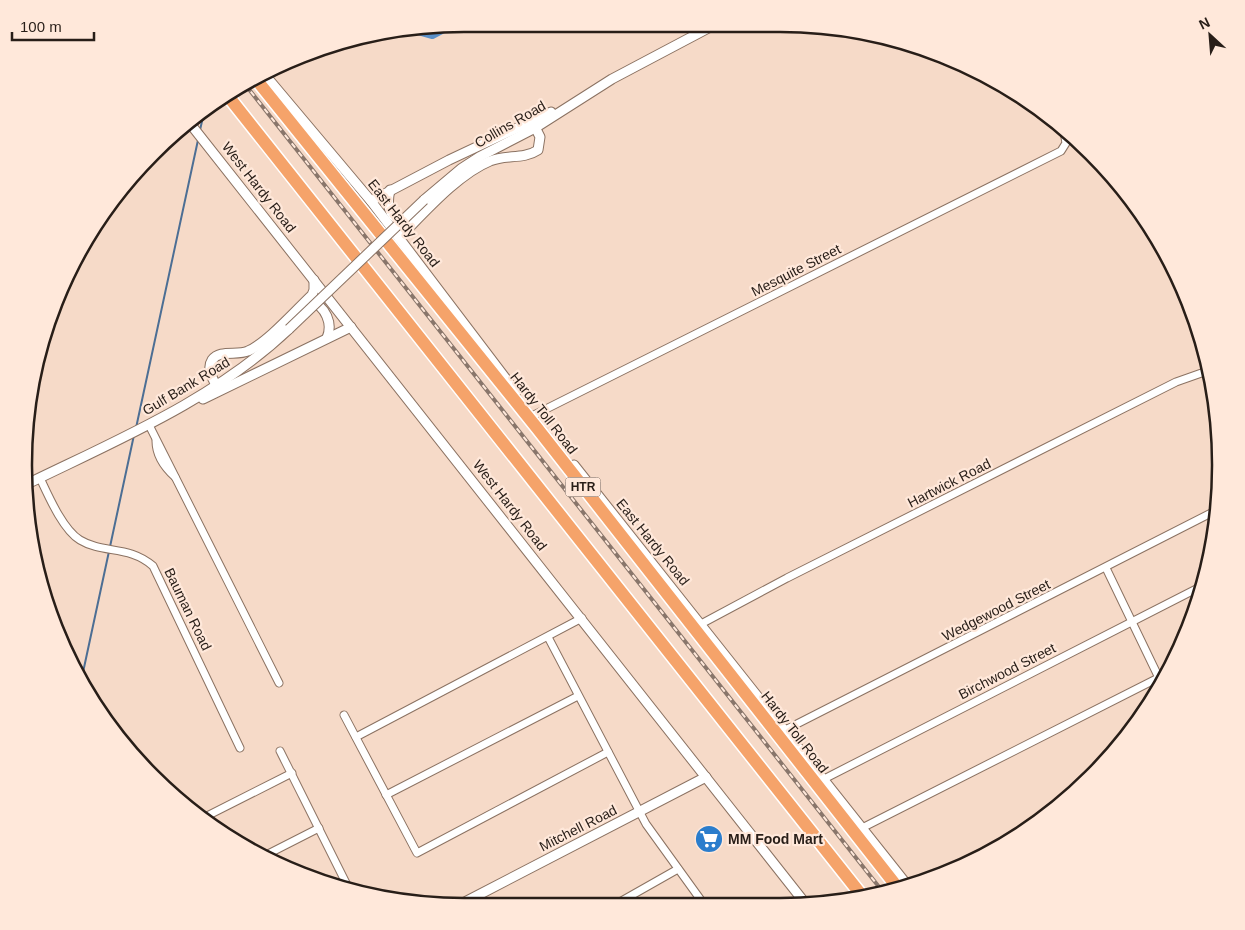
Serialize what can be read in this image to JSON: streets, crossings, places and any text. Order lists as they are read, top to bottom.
{
  "streets": {
    "highway": ["Hardy Toll Road", "HTR"],
    "main road": [
      "Collins Road",
      "West Hardy Road",
      "East Hardy Road",
      "Gulf Bank Road",
      "Mitchell Road"
    ],
    "street": [
      "Mesquite Street",
      "Hartwick Road",
      "Bauman Road",
      "Wedgewood Street",
      "Birchwood Street"
    ]
  },
  "crossings": [
    ["Collins Road", "Gulf Bank Road"],
    ["West Hardy Road", "Mitchell Road"],
    ["East Hardy Road", "Mesquite Street"],
    ["East Hardy Road", "Hartwick Road"],
    ["East Hardy Road", "Wedgewood Street"],
    ["East Hardy Road", "Birchwood Street"],
    ["Gulf Bank Road", "Bauman Road"]
  ],
  "places": {
    "supermarket": ["MM Food Mart"]
  },
  "scale_bar": "100 m",
  "north": "top left"
}
